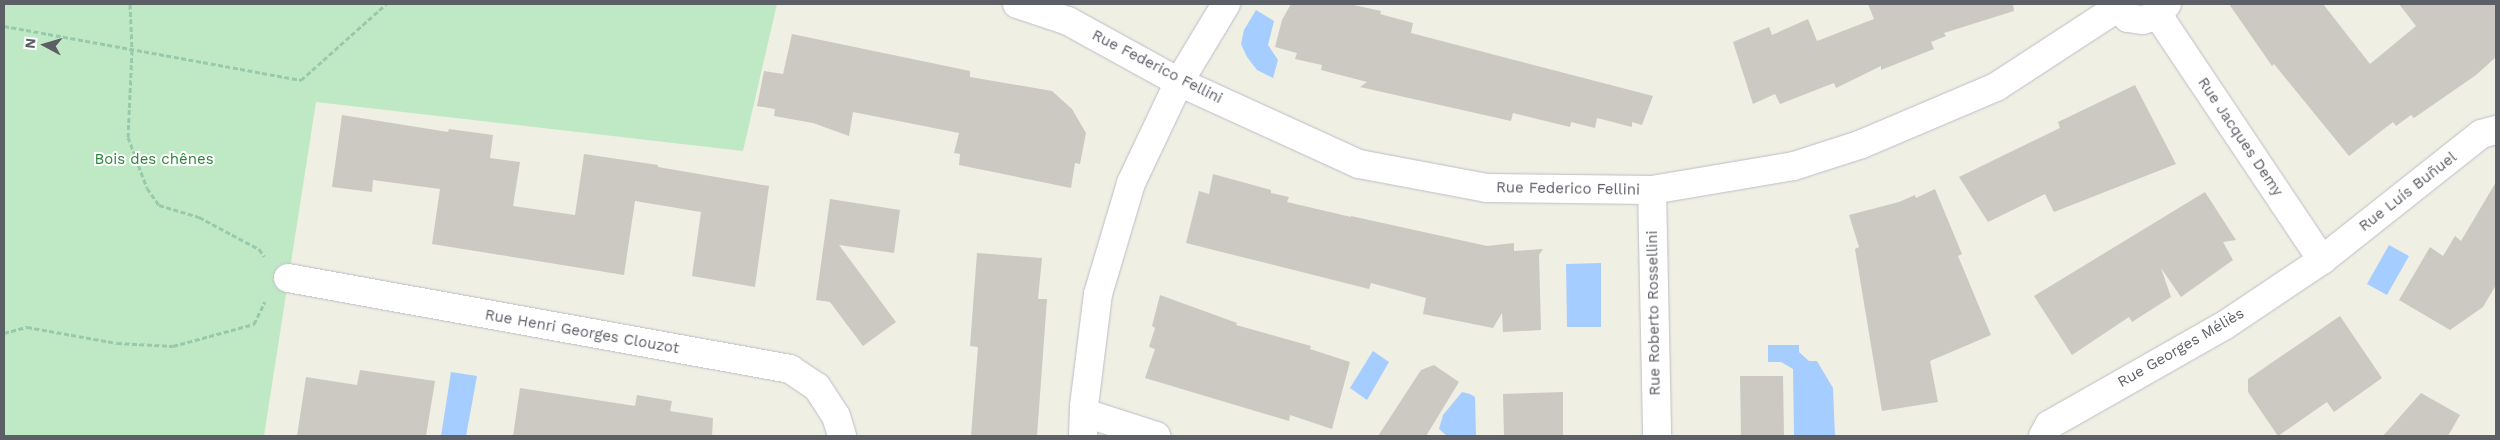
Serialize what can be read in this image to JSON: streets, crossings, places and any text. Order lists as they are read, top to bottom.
{
  "streets": {
    "street": [
      "Rue Federico Fellini",
      "Rue Jacques Demy",
      "Rue Luís Buñuel",
      "Rue Roberto Rossellini",
      "Rue Henri Georges Clouzot",
      "Rue Georges Méliès"
    ]
  },
  "crossings": [
    ["Rue Federico Fellini", "Rue Roberto Rossellini"],
    ["Rue Jacques Demy", "Rue Luís Buñuel"],
    ["Rue Jacques Demy", "Rue Georges Méliès"],
    ["Rue Luís Buñuel", "Rue Georges Méliès"]
  ],
  "parks": ["Bois des chênes"],
  "north": "left"
}
